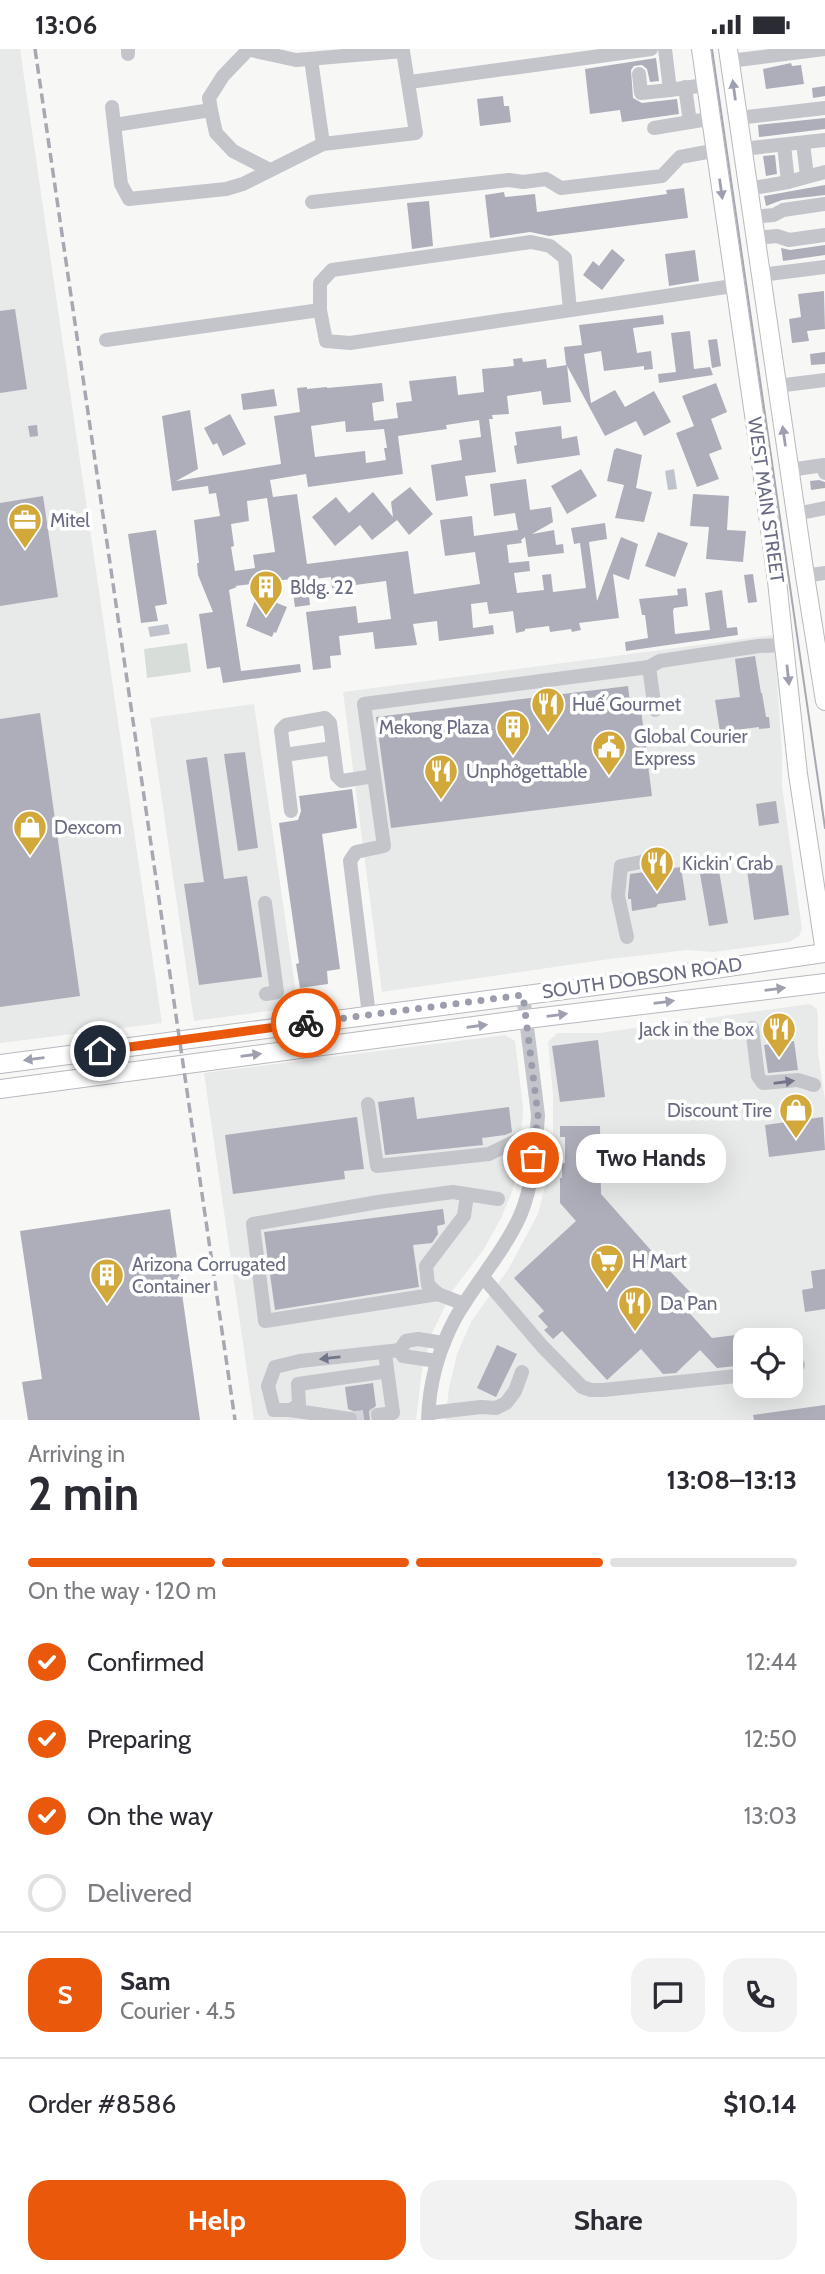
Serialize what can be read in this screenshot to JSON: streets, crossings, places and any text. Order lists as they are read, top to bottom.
{
  "streets": {
    "main road": ["WEST MAIN STREET", "SOUTH DOBSON ROAD"]
  },
  "crossings": [
    ["WEST MAIN STREET", "SOUTH DOBSON ROAD"]
  ],
  "places": {
    "office": ["Mitel"],
    "building": ["Bldg. 22", "Mekong Plaza", "Arizona Corrugated Container"],
    "restaurant": [
      "Huế Gourmet",
      "Unphởgettable",
      "Kickin' Crab",
      "Jack in the Box",
      "Da Pan"
    ],
    "public building": ["Global Courier Express"],
    "shop": ["Dexcom", "Discount Tire"],
    "other": ["Two Hands"],
    "supermarket": ["H Mart"]
  },
  "page": {
    "status": "13:06",
    "bubble": "Two Hands",
    "heading": ["2 min", "Arriving in", "13:08–13:13"],
    "panel": [
      "Sam",
      "Courier · 4.5",
      "Order #8586",
      "$10.14"
    ],
    "bar": "On the way · 120 m",
    "list": [
      ["Confirmed", "12:44"],
      ["Preparing", "12:50"],
      ["On the way", "13:03"],
      "Delivered"
    ],
    "round": "S",
    "buttons": ["Help", "Share"]
  }
}
